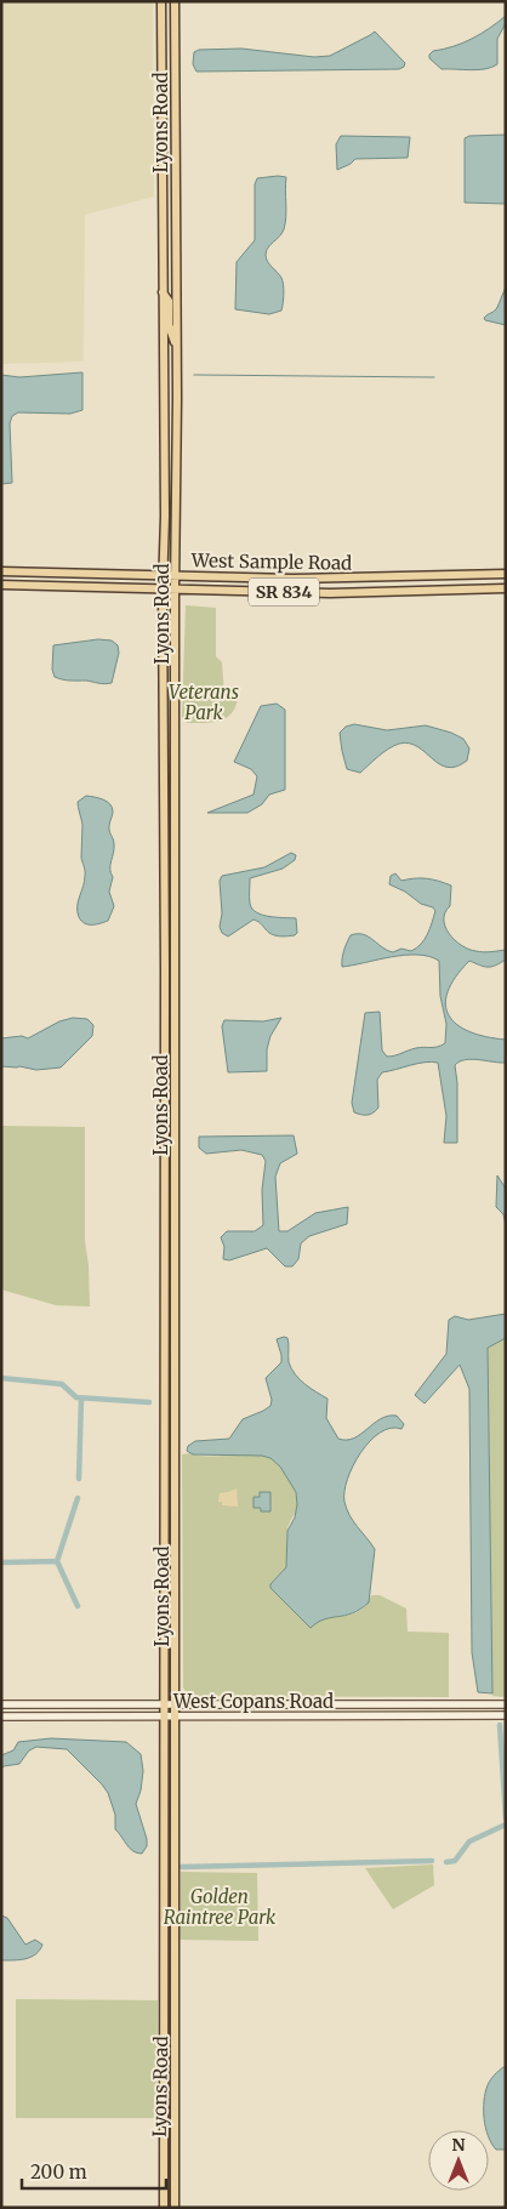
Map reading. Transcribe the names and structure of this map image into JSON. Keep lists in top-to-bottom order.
{
  "streets": {
    "main road": [
      "Lyons Road",
      "West Sample Road",
      "SR 834",
      "West Copans Road"
    ]
  },
  "crossings": [
    ["Lyons Road", "West Sample Road"],
    ["Lyons Road", "West Copans Road"]
  ],
  "parks": ["Veterans Park", "Golden Raintree Park"],
  "scale_bar": "200 m",
  "north": "top"
}
